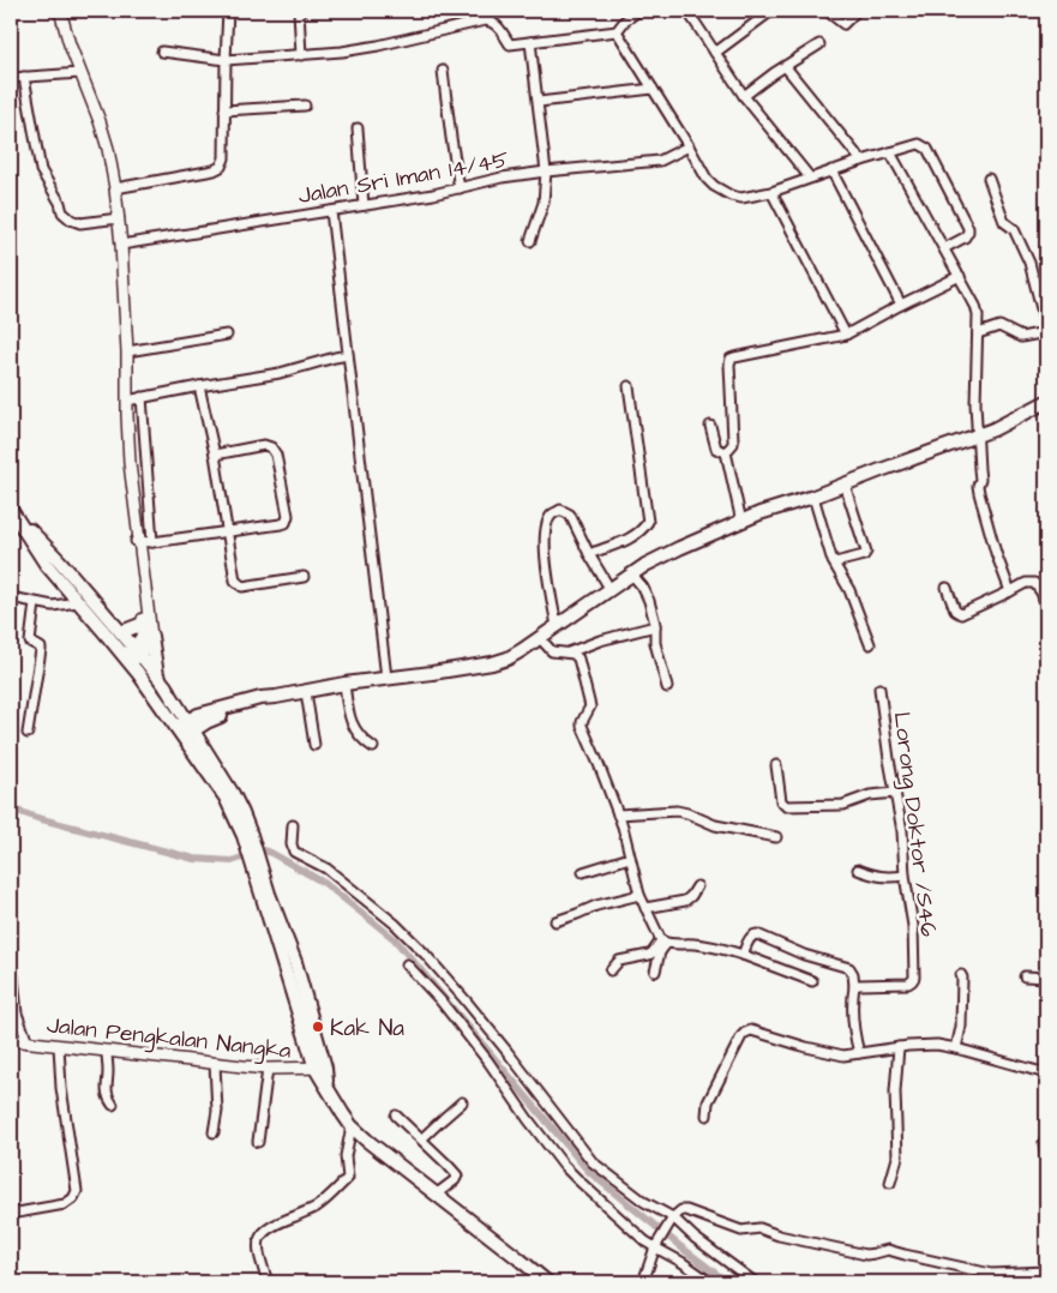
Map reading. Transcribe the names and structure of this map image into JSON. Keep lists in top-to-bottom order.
{
  "streets": {
    "street": ["Jalan Sri Iman 14/45", "Lorong Doktor /S46", "Jalan Pengkalan Nangka"]
  },
  "places": ["Kak Na"]
}
